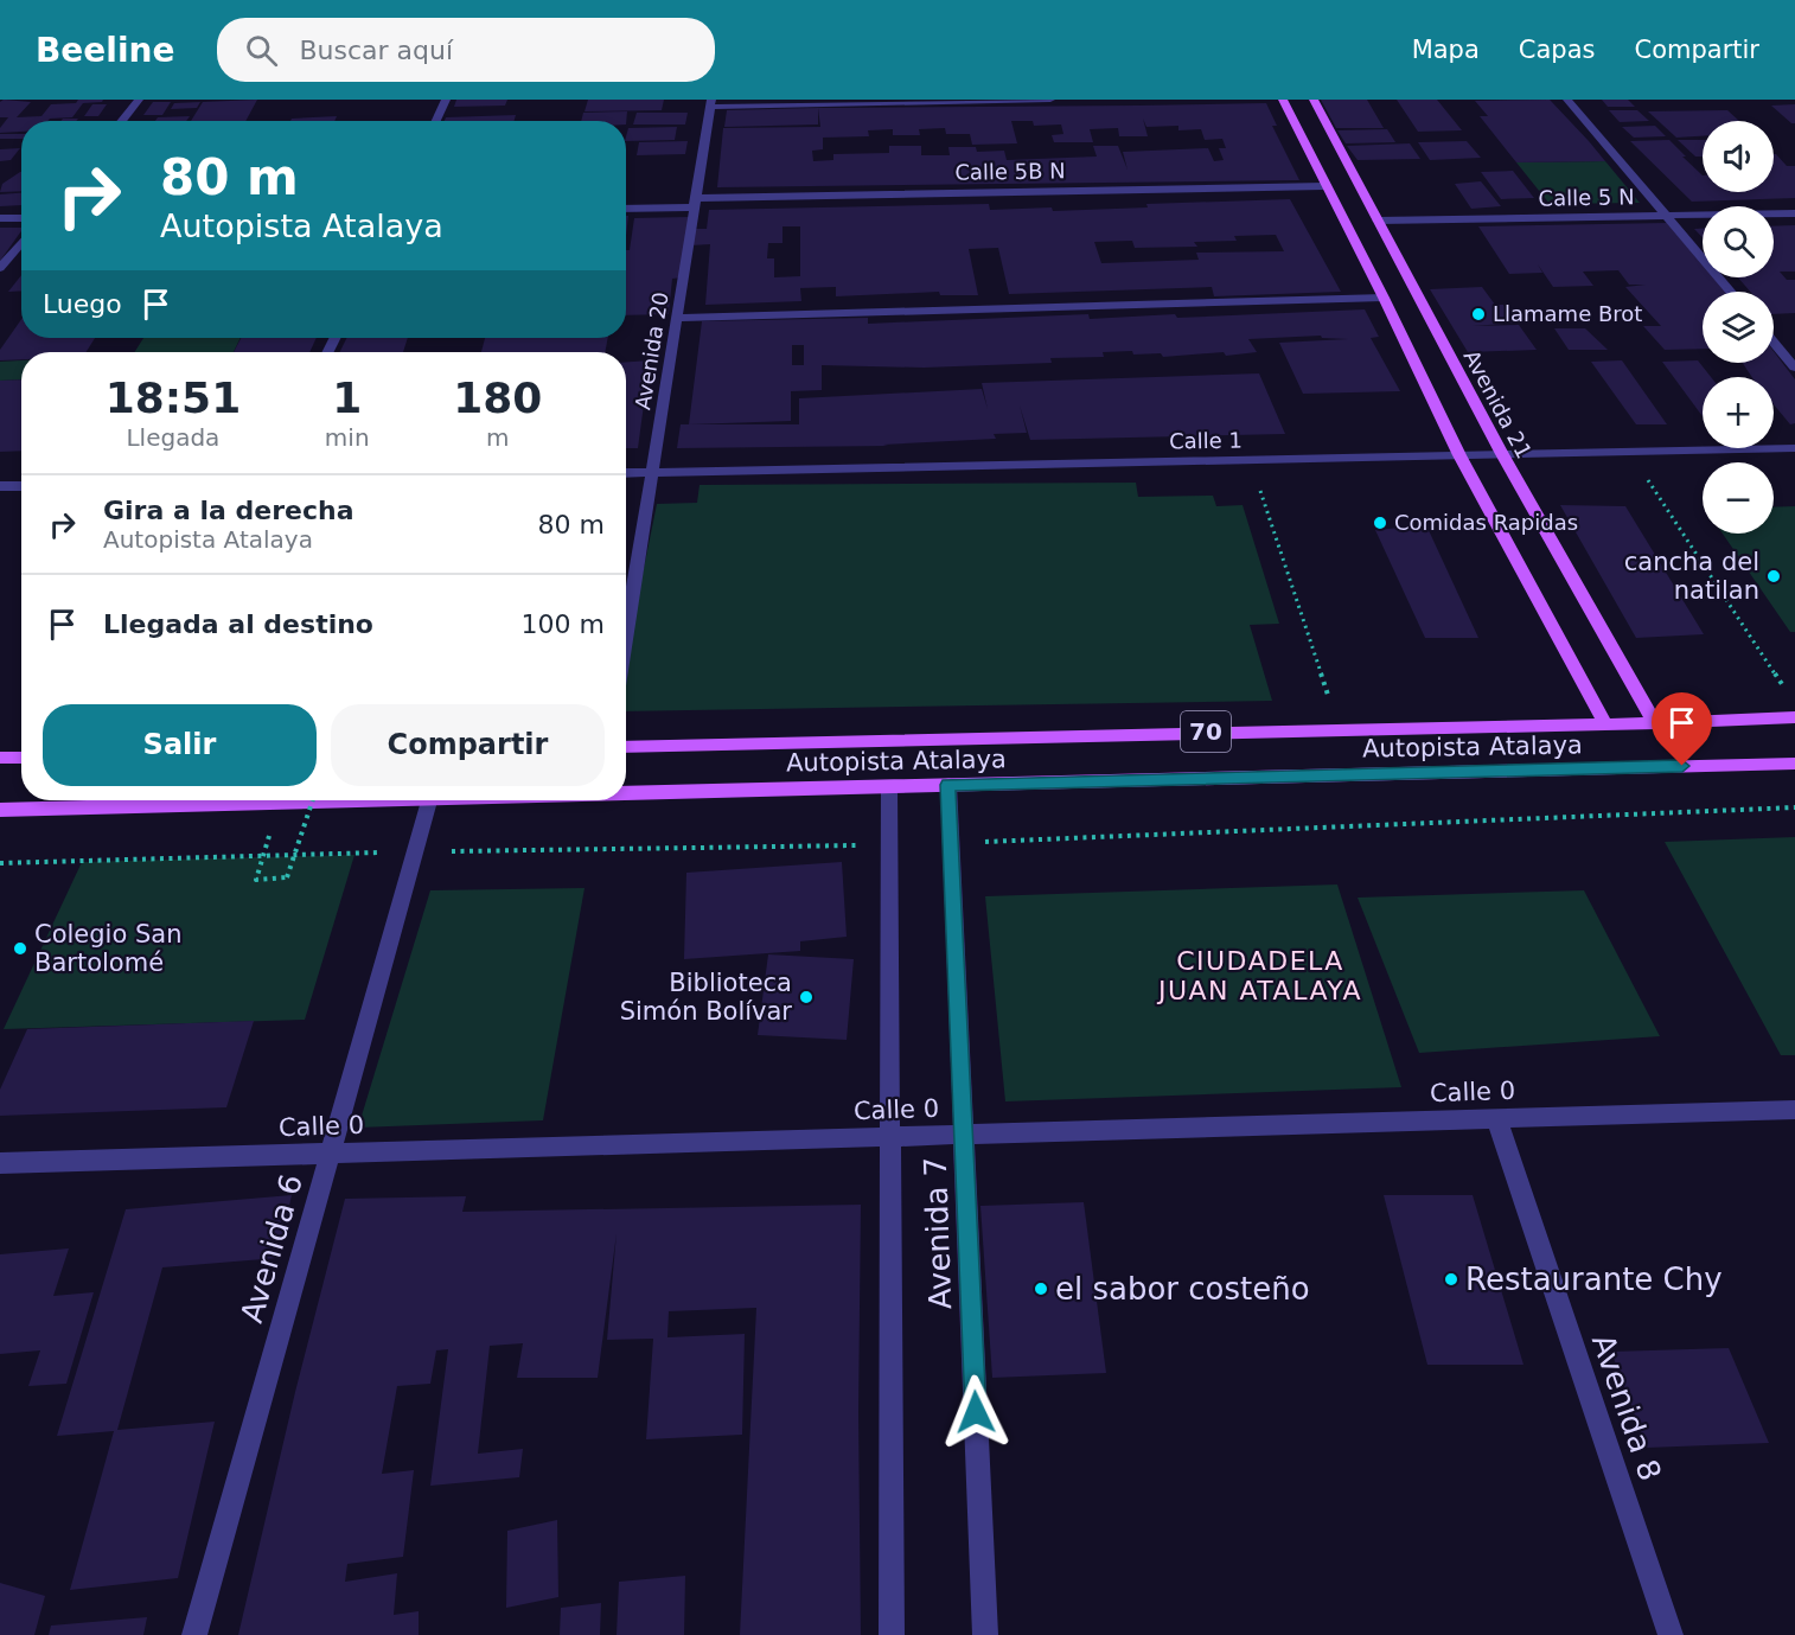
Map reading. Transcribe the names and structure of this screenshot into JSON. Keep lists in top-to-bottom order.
{
  "streets": {
    "main road": ["Avenida 21", "70", "Autopista Atalaya"],
    "street": [
      "Calle 5B N",
      "Calle 5 N",
      "Avenida 20",
      "Calle 1",
      "Calle 0",
      "Avenida 7",
      "Avenida 6",
      "Avenida 8"
    ]
  },
  "crossings": [
    ["Calle 5B N", "Avenida 20"],
    ["Calle 5 N", "Avenida 21"],
    ["Avenida 20", "Calle 1"],
    ["Avenida 21", "Calle 1"],
    ["Avenida 21", "Autopista Atalaya"],
    ["Autopista Atalaya", "Avenida 7"],
    ["Calle 0", "Avenida 7"],
    ["Calle 0", "Avenida 6"],
    ["Calle 0", "Avenida 8"]
  ],
  "districts": ["CIUDADELA JUAN ATALAYA"],
  "places": [
    "Llamame Brot",
    "Comidas Rapidas",
    "cancha del natilan",
    "Colegio San Bartolomé",
    "Biblioteca Simón Bolívar",
    "Restaurante Chy",
    "el sabor costeño"
  ],
  "page": {
    "header": "Beeline",
    "search": "Buscar aquí",
    "nav": ["Mapa", "Capas", "Compartir"],
    "map_buttons": ["+", "−"],
    "turn": ["80 m", "Autopista Atalaya"],
    "then": "Luego",
    "eta": [
      "18:51",
      "Llegada",
      "1",
      "min",
      "180",
      "m"
    ],
    "list": [
      {
        "name": "Gira a la derecha",
        "note": "Autopista Atalaya",
        "value": "80 m"
      },
      {
        "name": "Llegada al destino",
        "value": "100 m"
      }
    ],
    "buttons": ["Salir", "Compartir"]
  }
}
